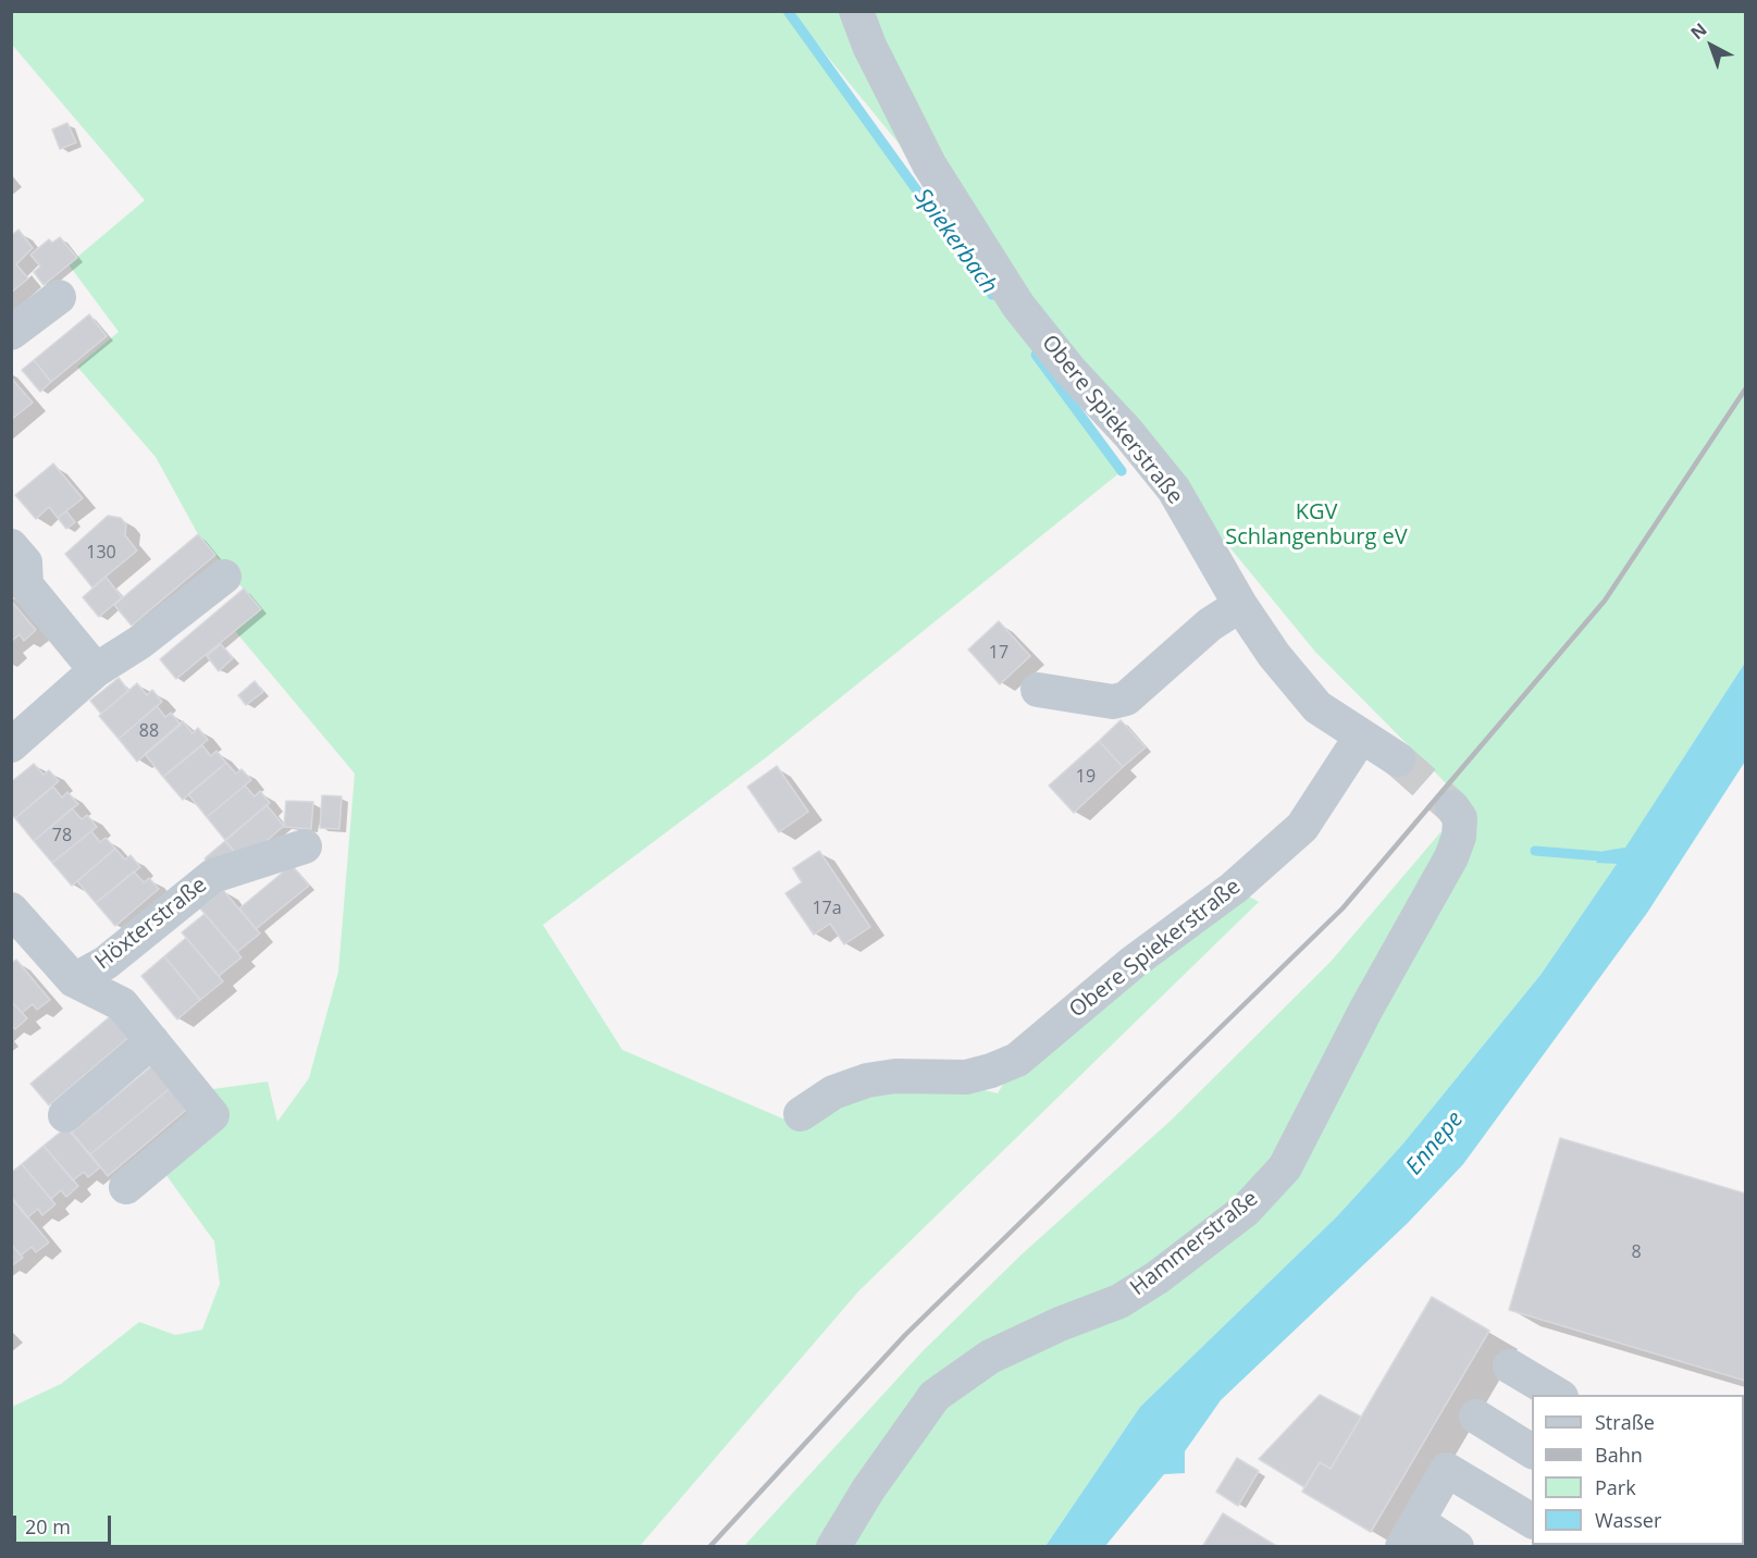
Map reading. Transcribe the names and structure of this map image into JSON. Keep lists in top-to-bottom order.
{
  "streets": {
    "street": ["Obere Spiekerstraße", "Höxterstraße", "Hammerstraße"]
  },
  "water": ["Spiekerbach", "Ennepe"],
  "parks": ["KGV Schlangenburg eV"],
  "house_numbers": [
    "130",
    "17",
    "88",
    "19",
    "78",
    "17a",
    "8"
  ],
  "legend": [
    "Straße",
    "Bahn",
    "Park",
    "Wasser"
  ],
  "scale_bar": "20 m",
  "north": "top left"
}
